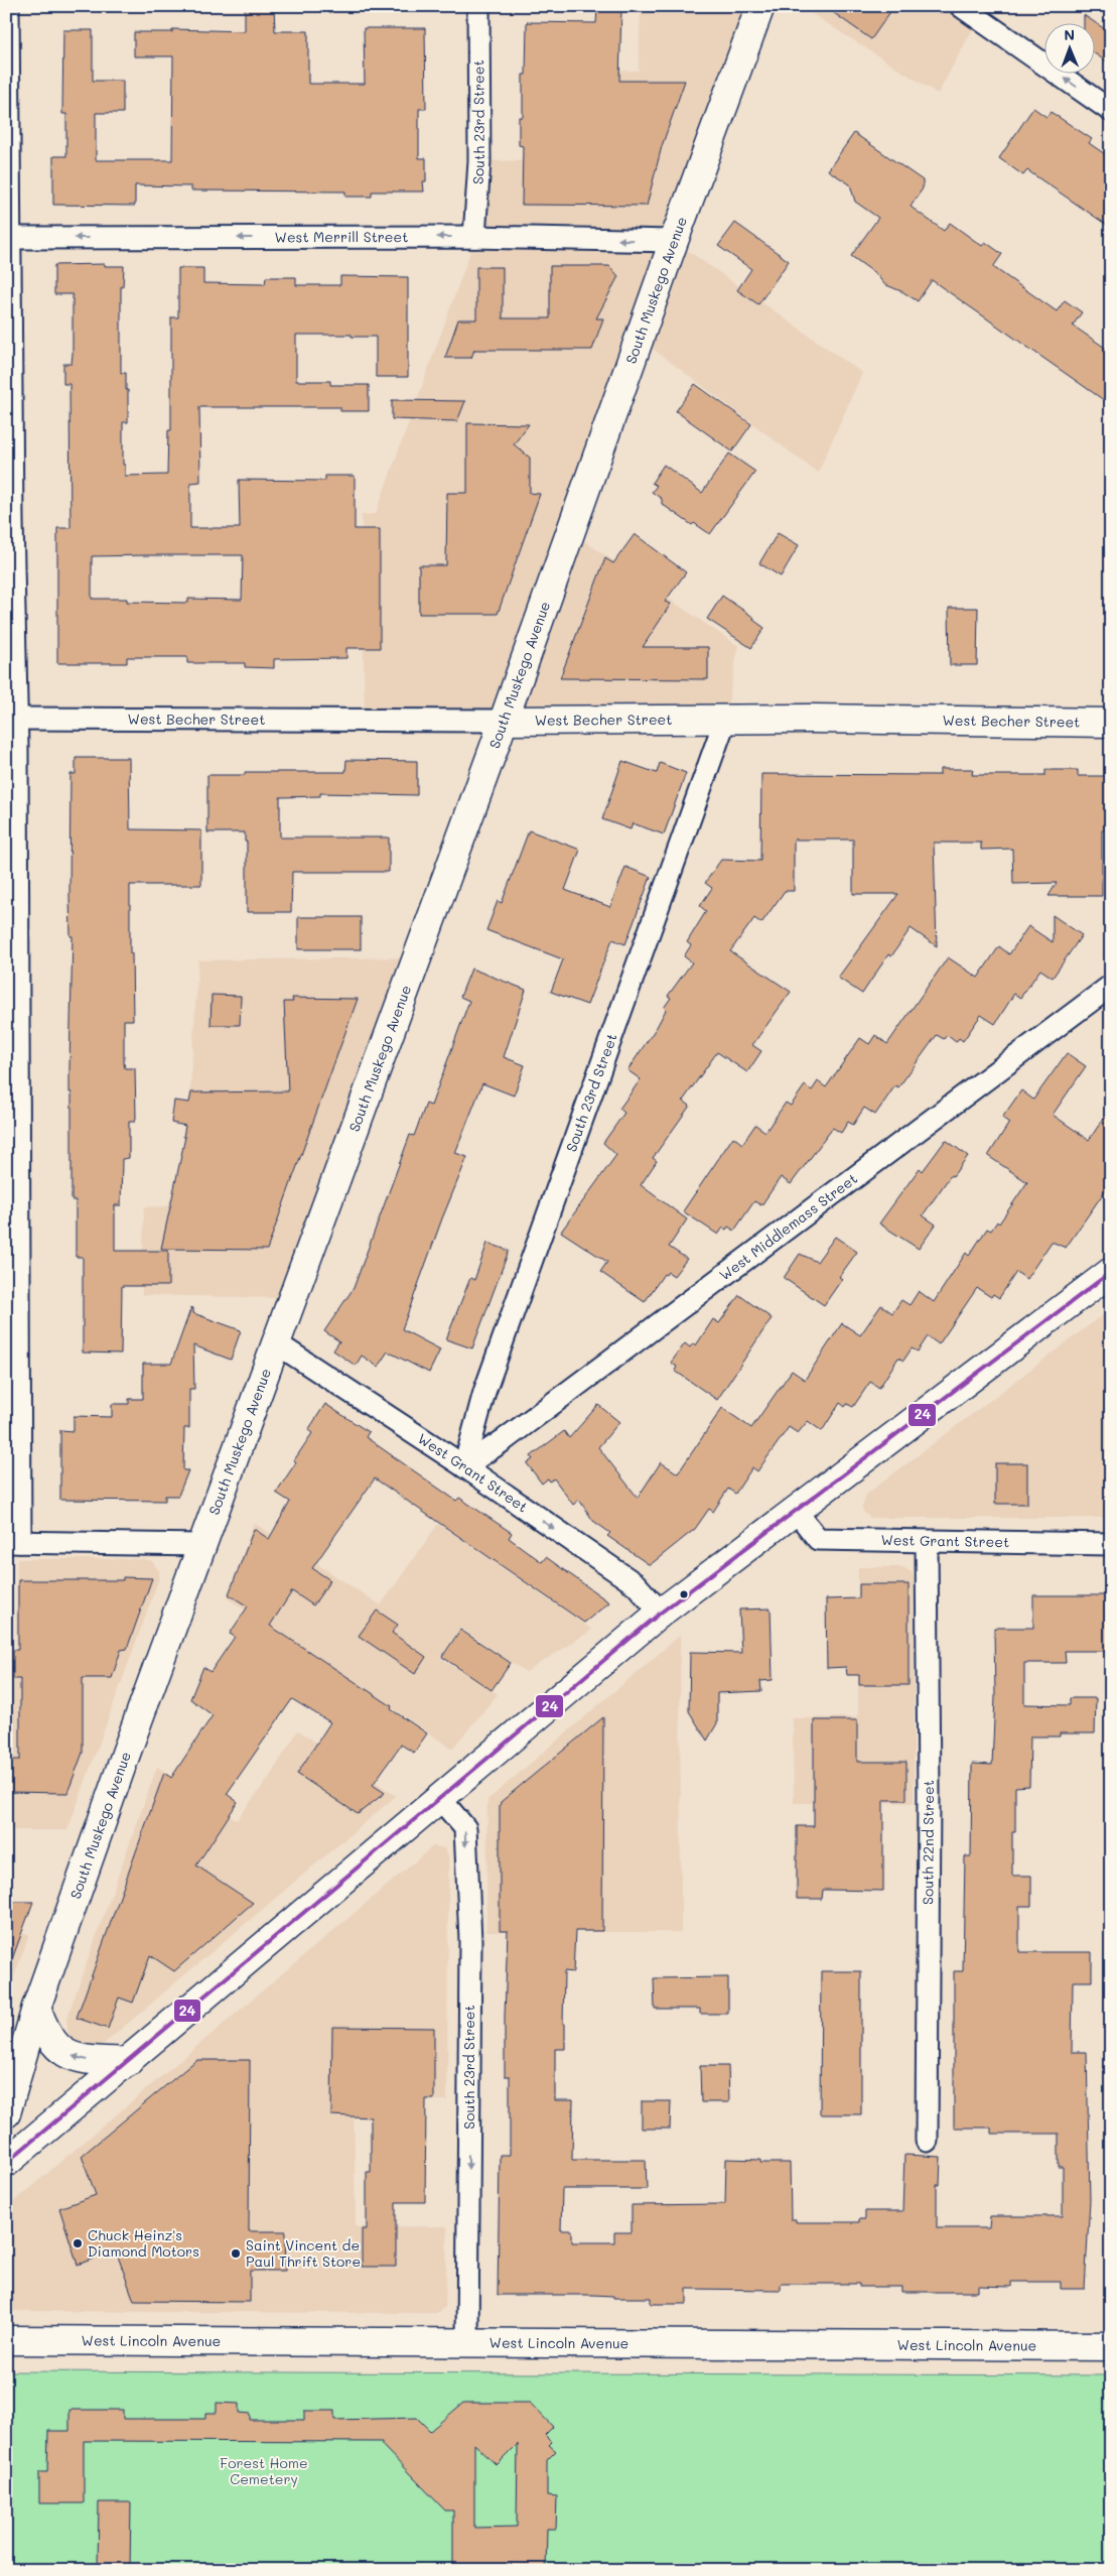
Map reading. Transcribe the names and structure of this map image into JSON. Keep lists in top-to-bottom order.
{
  "streets": {
    "street": [
      "South 23rd Street",
      "West Merrill Street",
      "South Muskego Avenue",
      "West Becher Street",
      "West Middlemass Street",
      "West Grant Street",
      "South 22nd Street",
      "West Lincoln Avenue"
    ]
  },
  "crossings": [
    ["South 23rd Street", "West Merrill Street"],
    ["South 23rd Street", "West Becher Street"],
    ["South 23rd Street", "West Middlemass Street"],
    ["South 23rd Street", "West Grant Street"],
    ["South 23rd Street", "West Lincoln Avenue"],
    ["West Merrill Street", "South Muskego Avenue"],
    ["South Muskego Avenue", "West Becher Street"],
    ["South Muskego Avenue", "West Grant Street"],
    ["West Middlemass Street", "West Grant Street"],
    ["West Grant Street", "South 22nd Street"]
  ],
  "one_way": ["West Merrill Street"],
  "parks": ["Forest Home Cemetery"],
  "places": ["Chuck Heinz's Diamond Motors", "Saint Vincent de Paul Thrift Store"],
  "lines": ["transit line 24"],
  "north": "top"
}
